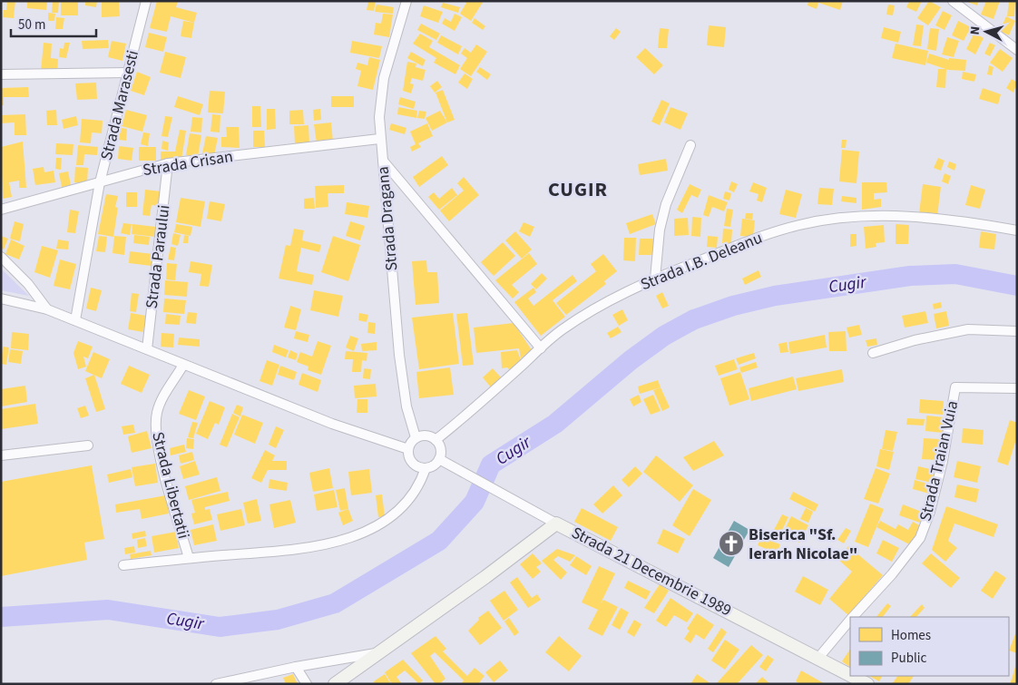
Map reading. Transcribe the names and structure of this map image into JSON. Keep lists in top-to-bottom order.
{
  "streets": {
    "main road": ["Strada 21 Decembrie 1989"],
    "street": [
      "Strada Marasesti",
      "Strada Crisan",
      "Strada Dragana",
      "Strada Paraului",
      "Strada I.B. Deleanu",
      "Strada Traian Vuia",
      "Strada Libertatii"
    ]
  },
  "crossings": [
    ["Strada Marasesti", "Strada Crisan"],
    ["Strada Crisan", "Strada Dragana"],
    ["Strada Crisan", "Strada Paraului"],
    ["Strada Dragana", "Strada I.B. Deleanu"],
    ["Strada Traian Vuia", "Strada 21 Decembrie 1989"]
  ],
  "districts": ["CUGIR"],
  "water": ["Cugir"],
  "places": {
    "church": ["Biserica \"Sf. Ierarh Nicolae\""]
  },
  "legend": ["Homes", "Public"],
  "scale_bar": "50 m",
  "north": "left"
}
